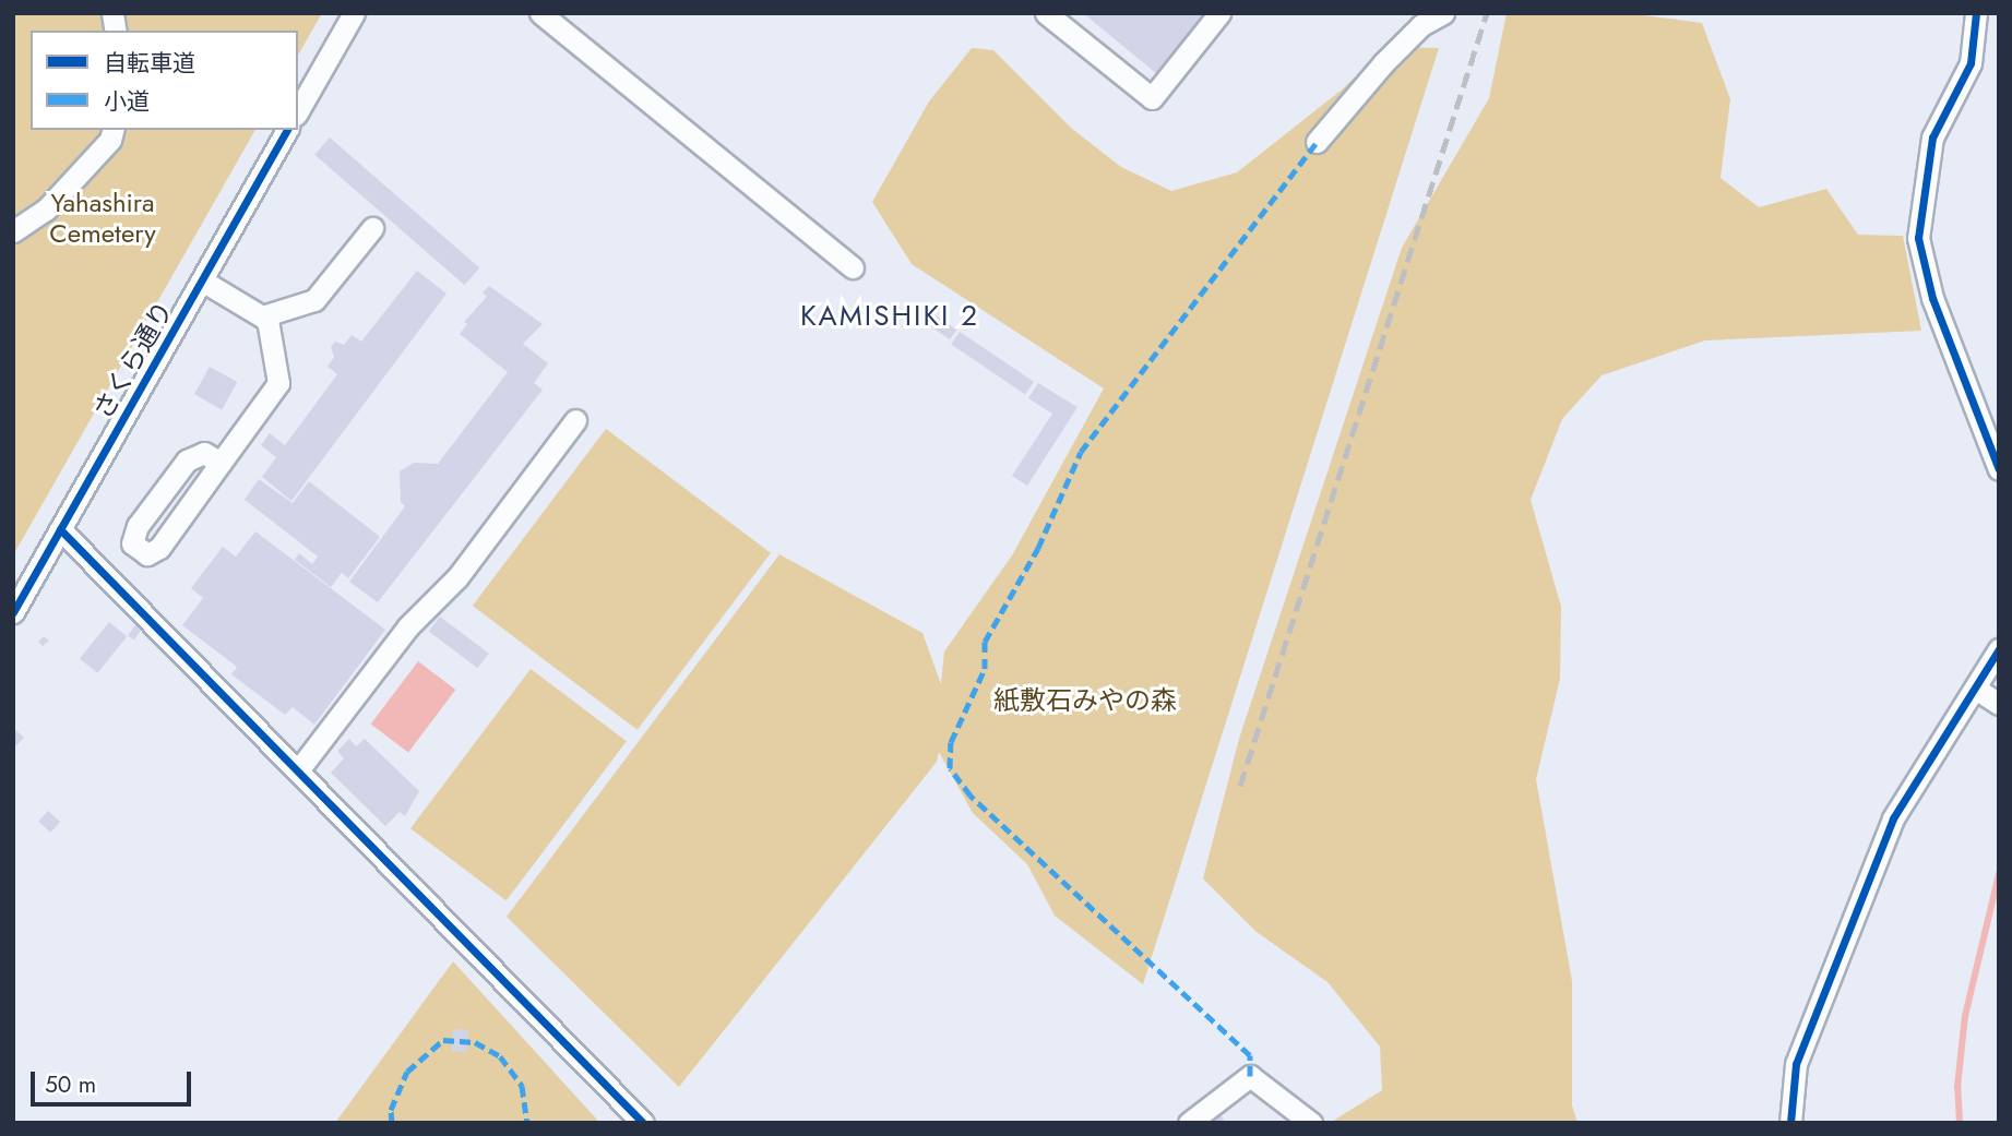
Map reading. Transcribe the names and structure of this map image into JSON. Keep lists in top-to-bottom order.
{
  "streets": {
    "street": ["さくら通り"]
  },
  "districts": ["KAMISHIKI 2"],
  "parks": ["Yahashira Cemetery", "紙敷石みやの森"],
  "legend": ["自転車道", "小道"],
  "scale_bar": "50 m"
}
